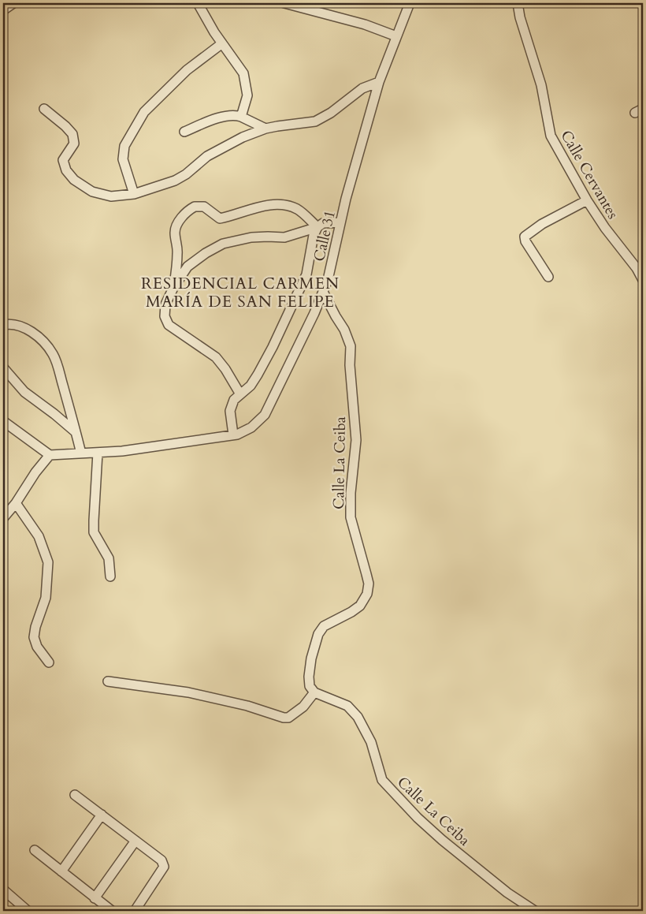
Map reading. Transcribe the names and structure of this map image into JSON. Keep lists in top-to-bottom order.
{
  "streets": {
    "street": ["Calle Cervantes", "Calle 31", "Calle La Ceiba"]
  },
  "crossings": [
    ["Calle 31", "Calle La Ceiba"]
  ],
  "districts": ["RESIDENCIAL CARMEN MARÍA DE SAN FELIPE"]
}
